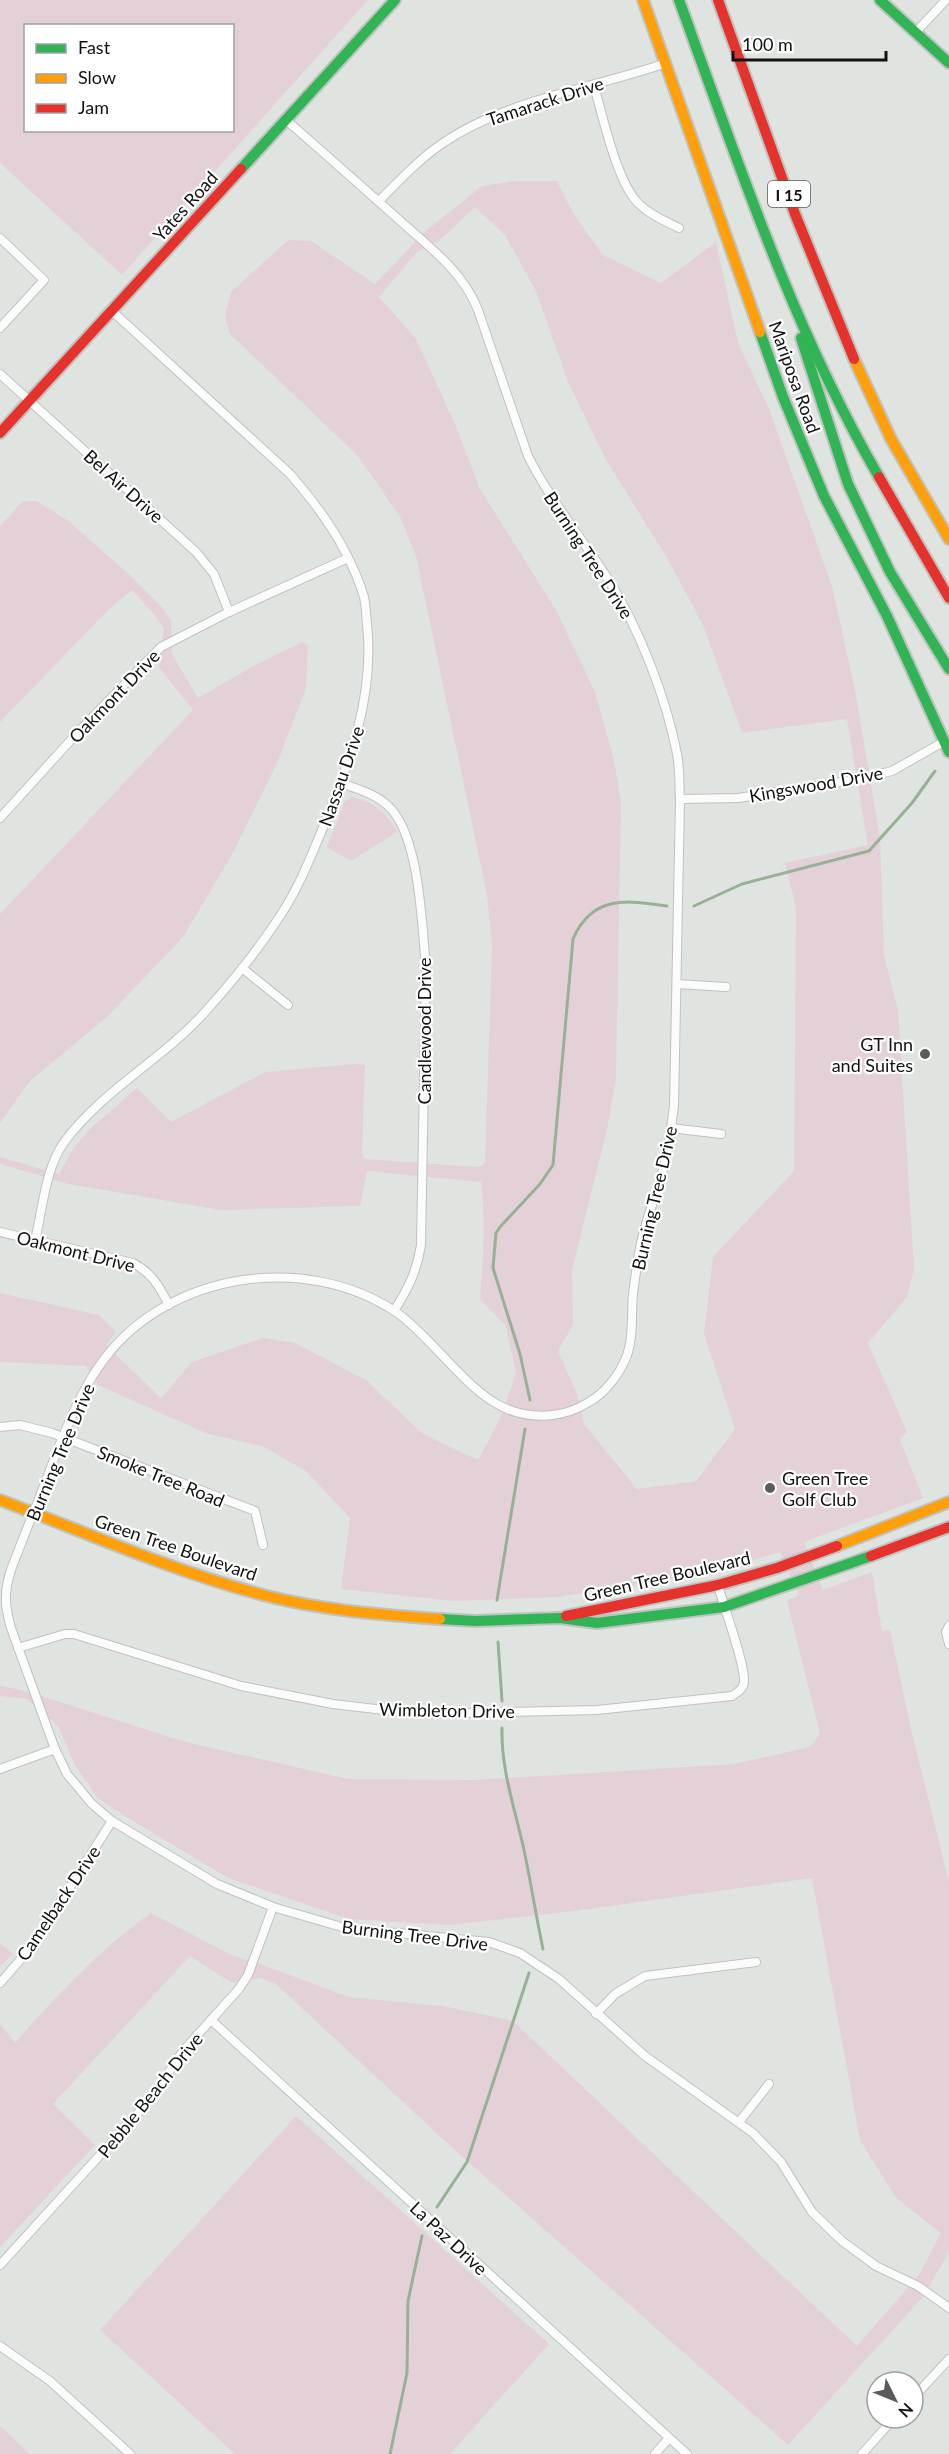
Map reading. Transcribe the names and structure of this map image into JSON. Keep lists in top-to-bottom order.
{
  "streets": {
    "main road": [
      "I 15",
      "Yates Road",
      "Mariposa Road",
      "Green Tree Boulevard"
    ],
    "street": [
      "Tamarack Drive",
      "Bel Air Drive",
      "Burning Tree Drive",
      "Oakmont Drive",
      "Nassau Drive",
      "Kingswood Drive",
      "Candlewood Drive",
      "Smoke Tree Road",
      "Wimbleton Drive",
      "Camelback Drive",
      "Pebble Beach Drive",
      "La Paz Drive"
    ]
  },
  "crossings": [
    ["Tamarack Drive", "Mariposa Road"],
    ["Tamarack Drive", "Burning Tree Drive"],
    ["Yates Road", "Bel Air Drive"],
    ["Yates Road", "Burning Tree Drive"],
    ["Yates Road", "Nassau Drive"],
    ["Mariposa Road", "Kingswood Drive"],
    ["Bel Air Drive", "Oakmont Drive"],
    ["Burning Tree Drive", "Oakmont Drive"],
    ["Burning Tree Drive", "Kingswood Drive"],
    ["Burning Tree Drive", "Candlewood Drive"],
    ["Burning Tree Drive", "Smoke Tree Road"],
    ["Burning Tree Drive", "Green Tree Boulevard"],
    ["Burning Tree Drive", "Wimbleton Drive"],
    ["Burning Tree Drive", "Camelback Drive"],
    ["Burning Tree Drive", "Pebble Beach Drive"],
    ["Oakmont Drive", "Nassau Drive"],
    ["Nassau Drive", "Candlewood Drive"],
    ["Green Tree Boulevard", "Wimbleton Drive"],
    ["Pebble Beach Drive", "La Paz Drive"]
  ],
  "places": ["GT Inn and Suites", "Green Tree Golf Club"],
  "legend": ["Fast", "Slow", "Jam"],
  "scale_bar": "100 m",
  "north": "bottom right"
}
